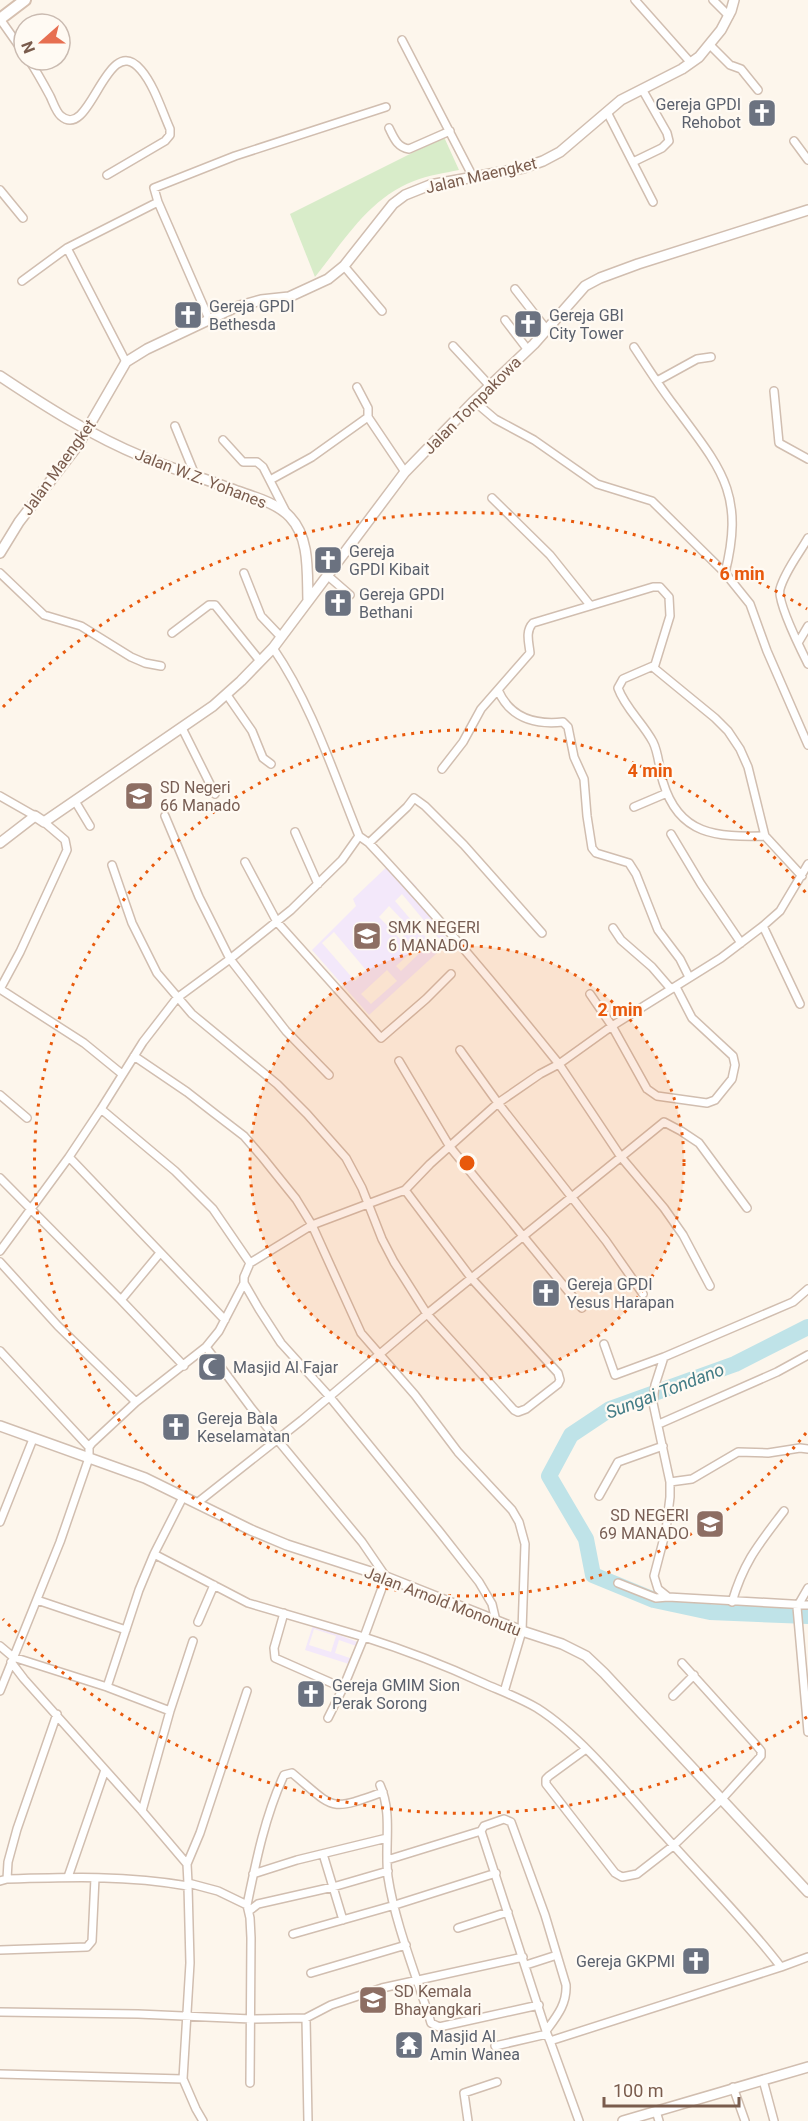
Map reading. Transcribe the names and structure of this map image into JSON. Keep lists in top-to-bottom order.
{
  "streets": {
    "street": [
      "Jalan Maengket",
      "Jalan Tompakowa",
      "Jalan W.Z. Yohanes",
      "Jalan Arnold Mononutu"
    ]
  },
  "crossings": [
    ["Jalan Maengket", "Jalan W.Z. Yohanes"],
    ["Jalan Tompakowa", "Jalan W.Z. Yohanes"]
  ],
  "water": ["Sungai Tondano"],
  "places": {
    "church": [
      "Gereja GPDI Rehobot",
      "Gereja GPDI Bethesda",
      "Gereja GBI City Tower",
      "Gereja GPDI Kibait",
      "Gereja GPDI Bethani",
      "Gereja GPDI Yesus Harapan",
      "Gereja Bala Keselamatan",
      "Gereja GMIM Sion Perak Sorong",
      "Gereja GKPMI"
    ],
    "school or university": [
      "SD Negeri 66 Manado",
      "SMK NEGERI 6 MANADO",
      "SD NEGERI 69 MANADO",
      "SD Kemala Bhayangkari"
    ],
    "mosque": ["Masjid Al Fajar"],
    "temple": ["Masjid Al Amin Wanea"]
  },
  "scale_bar": "100 m",
  "north": "left",
  "rings": ["6 min", "4 min", "2 min"]
}
